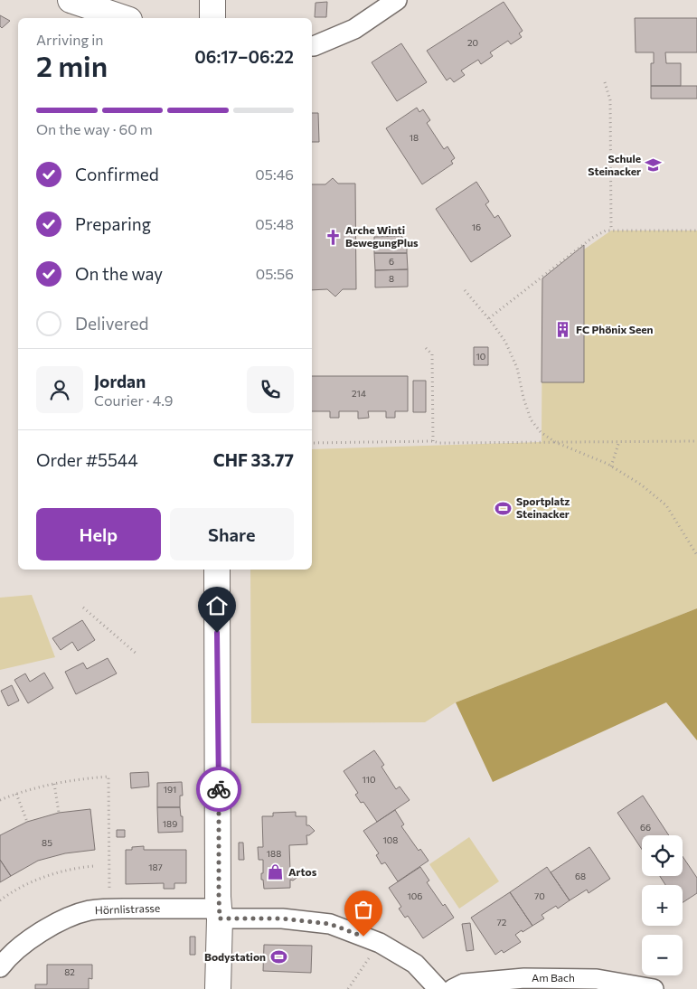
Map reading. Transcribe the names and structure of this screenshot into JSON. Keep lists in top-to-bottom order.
{
  "streets": {
    "street": ["Hörnlistrasse", "Am Bach"]
  },
  "places": {
    "school or university": ["Schule Steinacker"],
    "church": ["Arche Winti BewegungPlus"],
    "building": ["FC Phönix Seen"],
    "sports": ["Sportplatz Steinacker", "Bodystation"],
    "shop": ["Artos"]
  },
  "house_numbers": [
    "20",
    "18",
    "16",
    "6",
    "8",
    "10",
    "214",
    "110",
    "191",
    "189",
    "66",
    "108",
    "85",
    "188",
    "187",
    "68",
    "106",
    "70",
    "72",
    "82"
  ],
  "page": {
    "heading": ["2 min", "Arriving in", "06:17–06:22"],
    "panel": [
      "Jordan",
      "Courier · 4.9",
      "Order #5544",
      "CHF 33.77"
    ],
    "bar": "On the way · 60 m",
    "list": [
      ["Confirmed", "05:46"],
      ["Preparing", "05:48"],
      ["On the way", "05:56"],
      "Delivered"
    ],
    "buttons": ["Help", "Share"],
    "map_buttons": ["+", "−"]
  }
}
